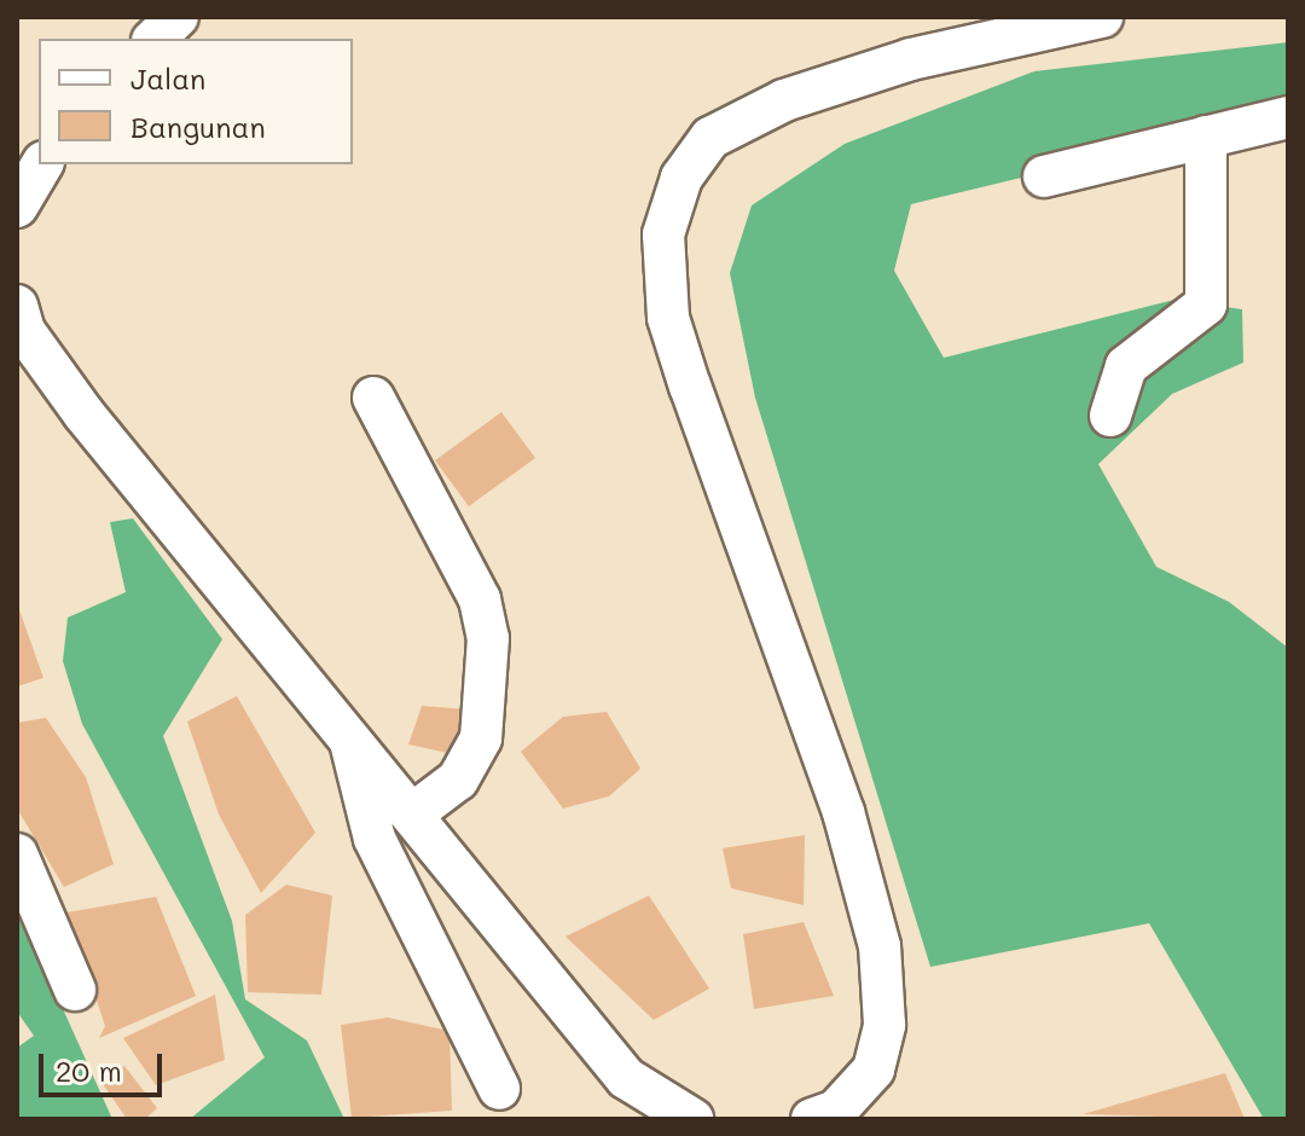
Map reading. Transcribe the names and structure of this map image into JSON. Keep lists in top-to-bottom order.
{
  "legend": ["Jalan", "Bangunan"],
  "scale_bar": "20 m"
}
